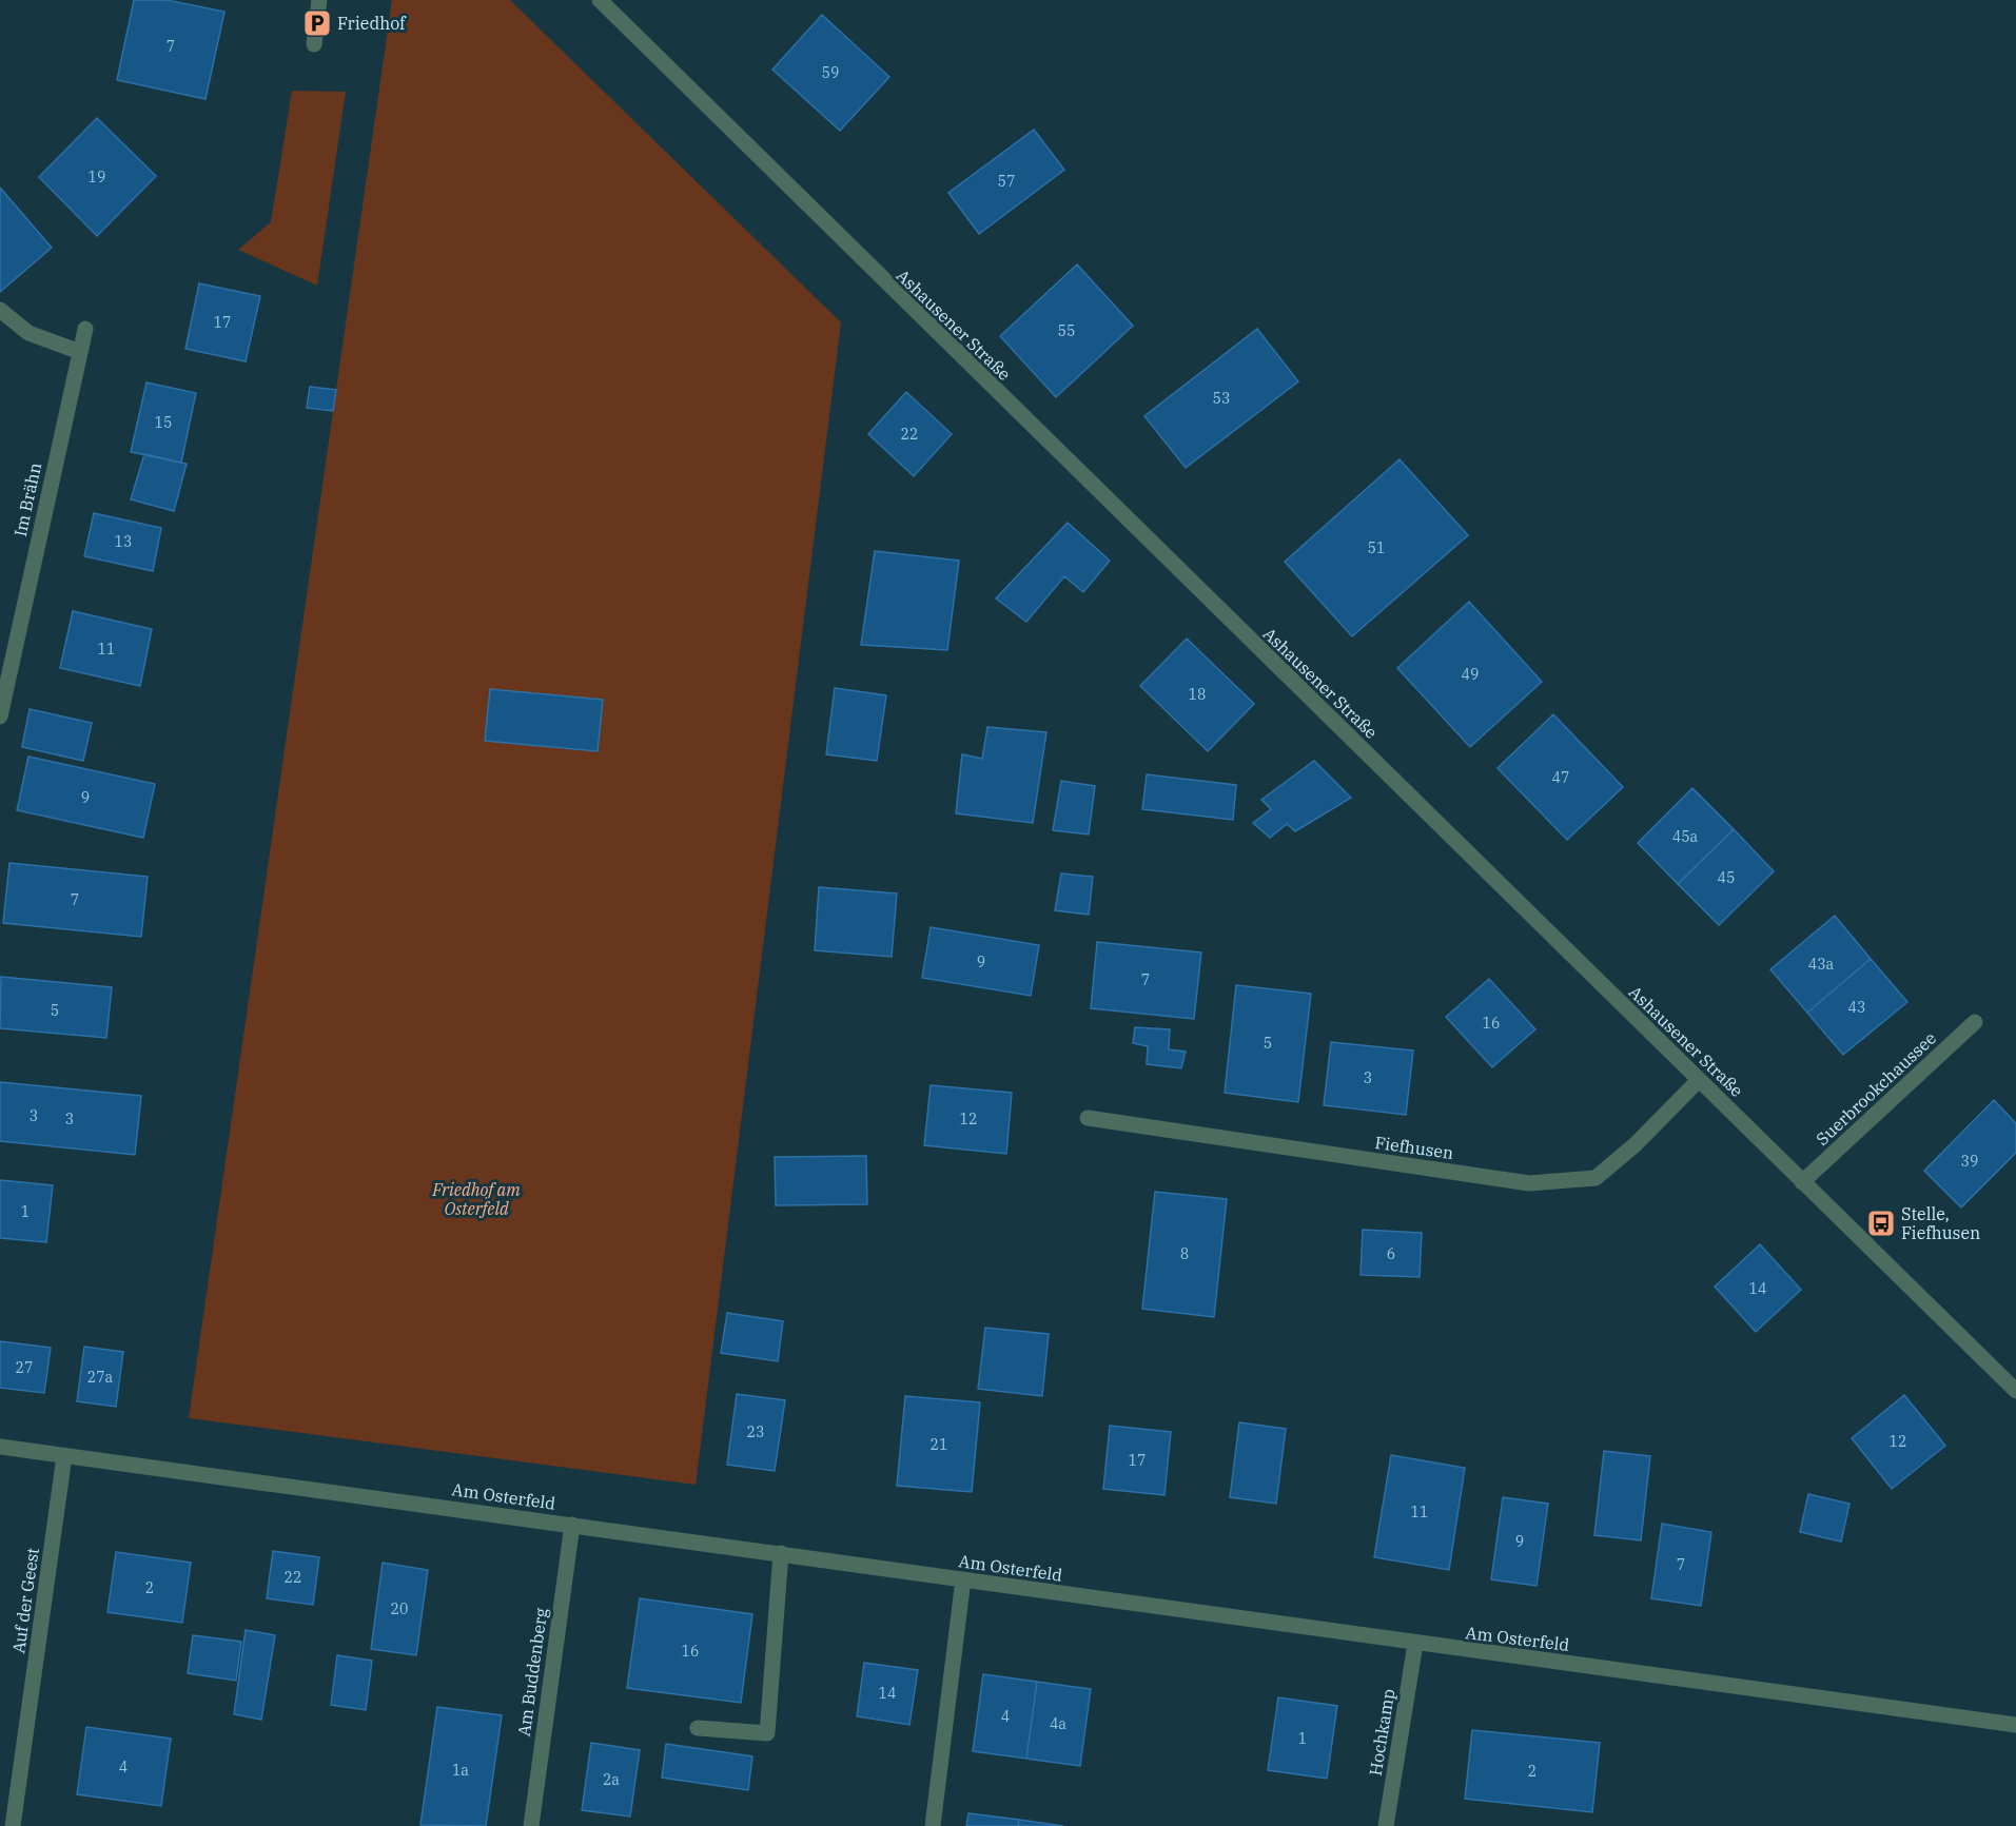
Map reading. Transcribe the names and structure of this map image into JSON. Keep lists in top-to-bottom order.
{
  "streets": {
    "street": [
      "Ashausener Straße",
      "Im Brähn",
      "Suerbrookchaussee",
      "Fiefhusen",
      "Am Osterfeld",
      "Auf der Geest",
      "Am Buddenberg",
      "Hochkamp"
    ]
  },
  "crossings": [
    ["Ashausener Straße", "Suerbrookchaussee"],
    ["Ashausener Straße", "Fiefhusen"],
    ["Am Osterfeld", "Auf der Geest"],
    ["Am Osterfeld", "Am Buddenberg"],
    ["Am Osterfeld", "Hochkamp"]
  ],
  "parks": ["Friedhof am Osterfeld"],
  "places": {
    "parking": ["Friedhof"],
    "bus stop": ["Stelle, Fiefhusen"]
  },
  "house_numbers": [
    "7",
    "59",
    "19",
    "57",
    "17",
    "55",
    "53",
    "15",
    "22",
    "13",
    "51",
    "11",
    "49",
    "18",
    "47",
    "9",
    "45a",
    "45",
    "7",
    "9",
    "43a",
    "7",
    "43",
    "5",
    "16",
    "5",
    "3",
    "3",
    "3",
    "12",
    "39",
    "1",
    "8",
    "6",
    "14",
    "27",
    "27a",
    "23",
    "12",
    "21",
    "17",
    "11",
    "9",
    "7",
    "22",
    "2",
    "20",
    "16",
    "14",
    "4",
    "4a",
    "1",
    "4",
    "1a",
    "2",
    "2a"
  ]
}
